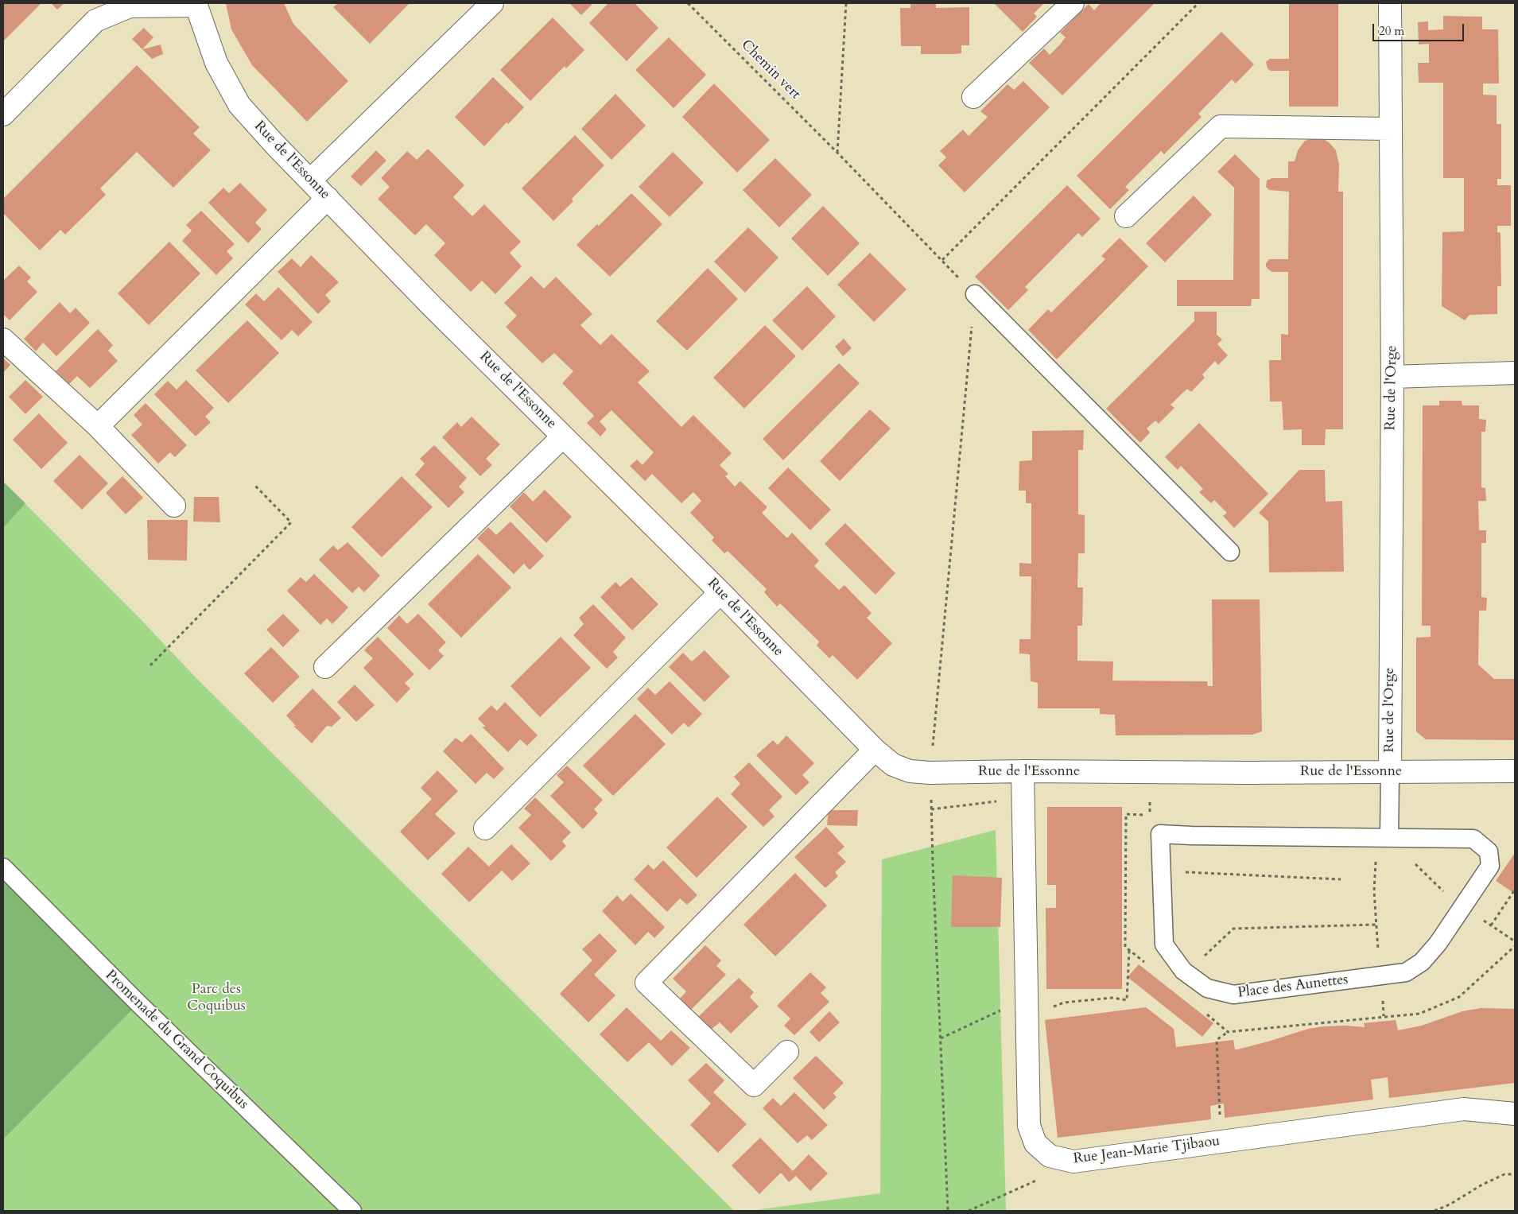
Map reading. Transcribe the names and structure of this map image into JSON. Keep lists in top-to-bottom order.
{
  "streets": {
    "street": ["Rue de l'Essonne", "Rue de l'Orge", "Rue Jean-Marie Tjibaou"],
    "lane": ["Place des Aunettes", "Promenade du Grand Coquibus"],
    "path": ["Chemin vert"]
  },
  "crossings": [
    ["Rue de l'Essonne", "Rue de l'Orge"],
    ["Rue de l'Essonne", "Rue Jean-Marie Tjibaou"]
  ],
  "parks": ["Parc des Coquibus"],
  "scale_bar": "20 m"
}
